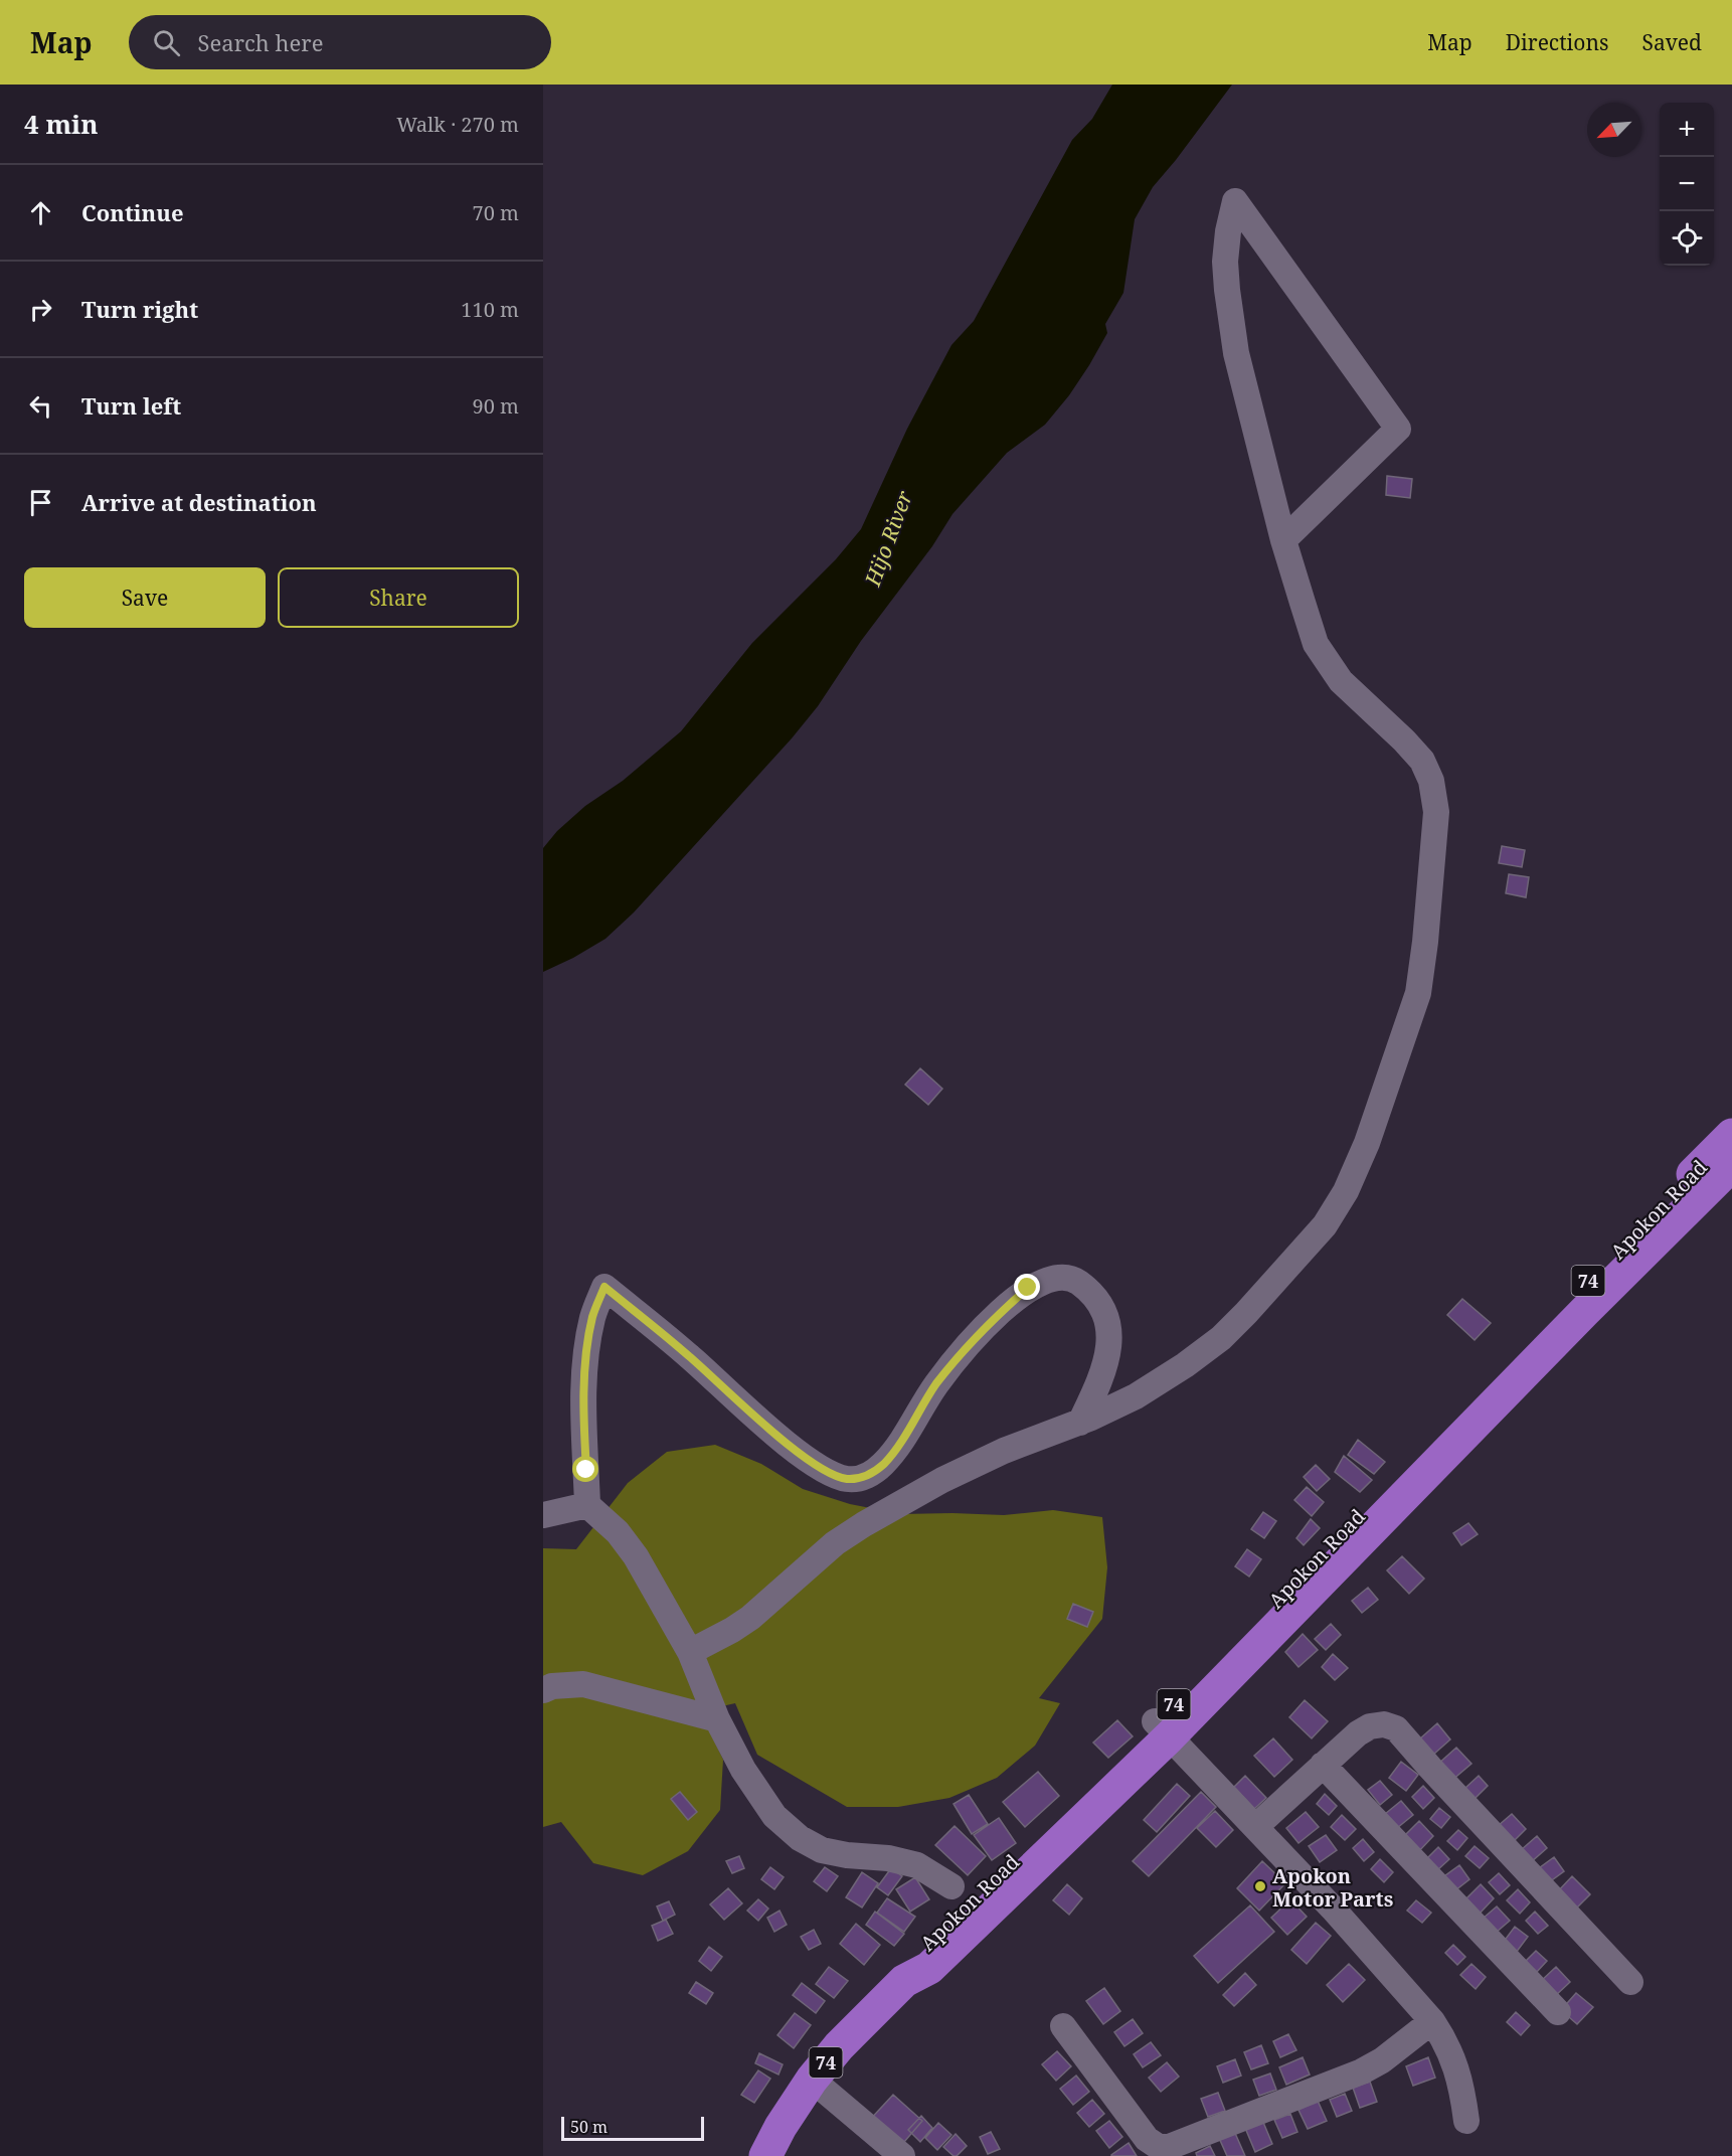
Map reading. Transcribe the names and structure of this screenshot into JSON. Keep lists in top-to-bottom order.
{
  "streets": {
    "highway": ["Apokon Road", "74"]
  },
  "water": ["Hijo River"],
  "places": ["Apokon Motor Parts"],
  "scale_bar": "50 m",
  "north": "bottom left",
  "page": {
    "header": "Map",
    "search": "Search here",
    "nav": ["Map", "Directions", "Saved"],
    "heading": ["4 min", "Walk · 270 m"],
    "map_buttons": ["+", "−"],
    "list": [
      ["Continue", "70 m"],
      ["Turn right", "110 m"],
      ["Turn left", "90 m"],
      "Arrive at destination"
    ],
    "buttons": ["Save", "Share"],
    "scale": "50 m"
  }
}
